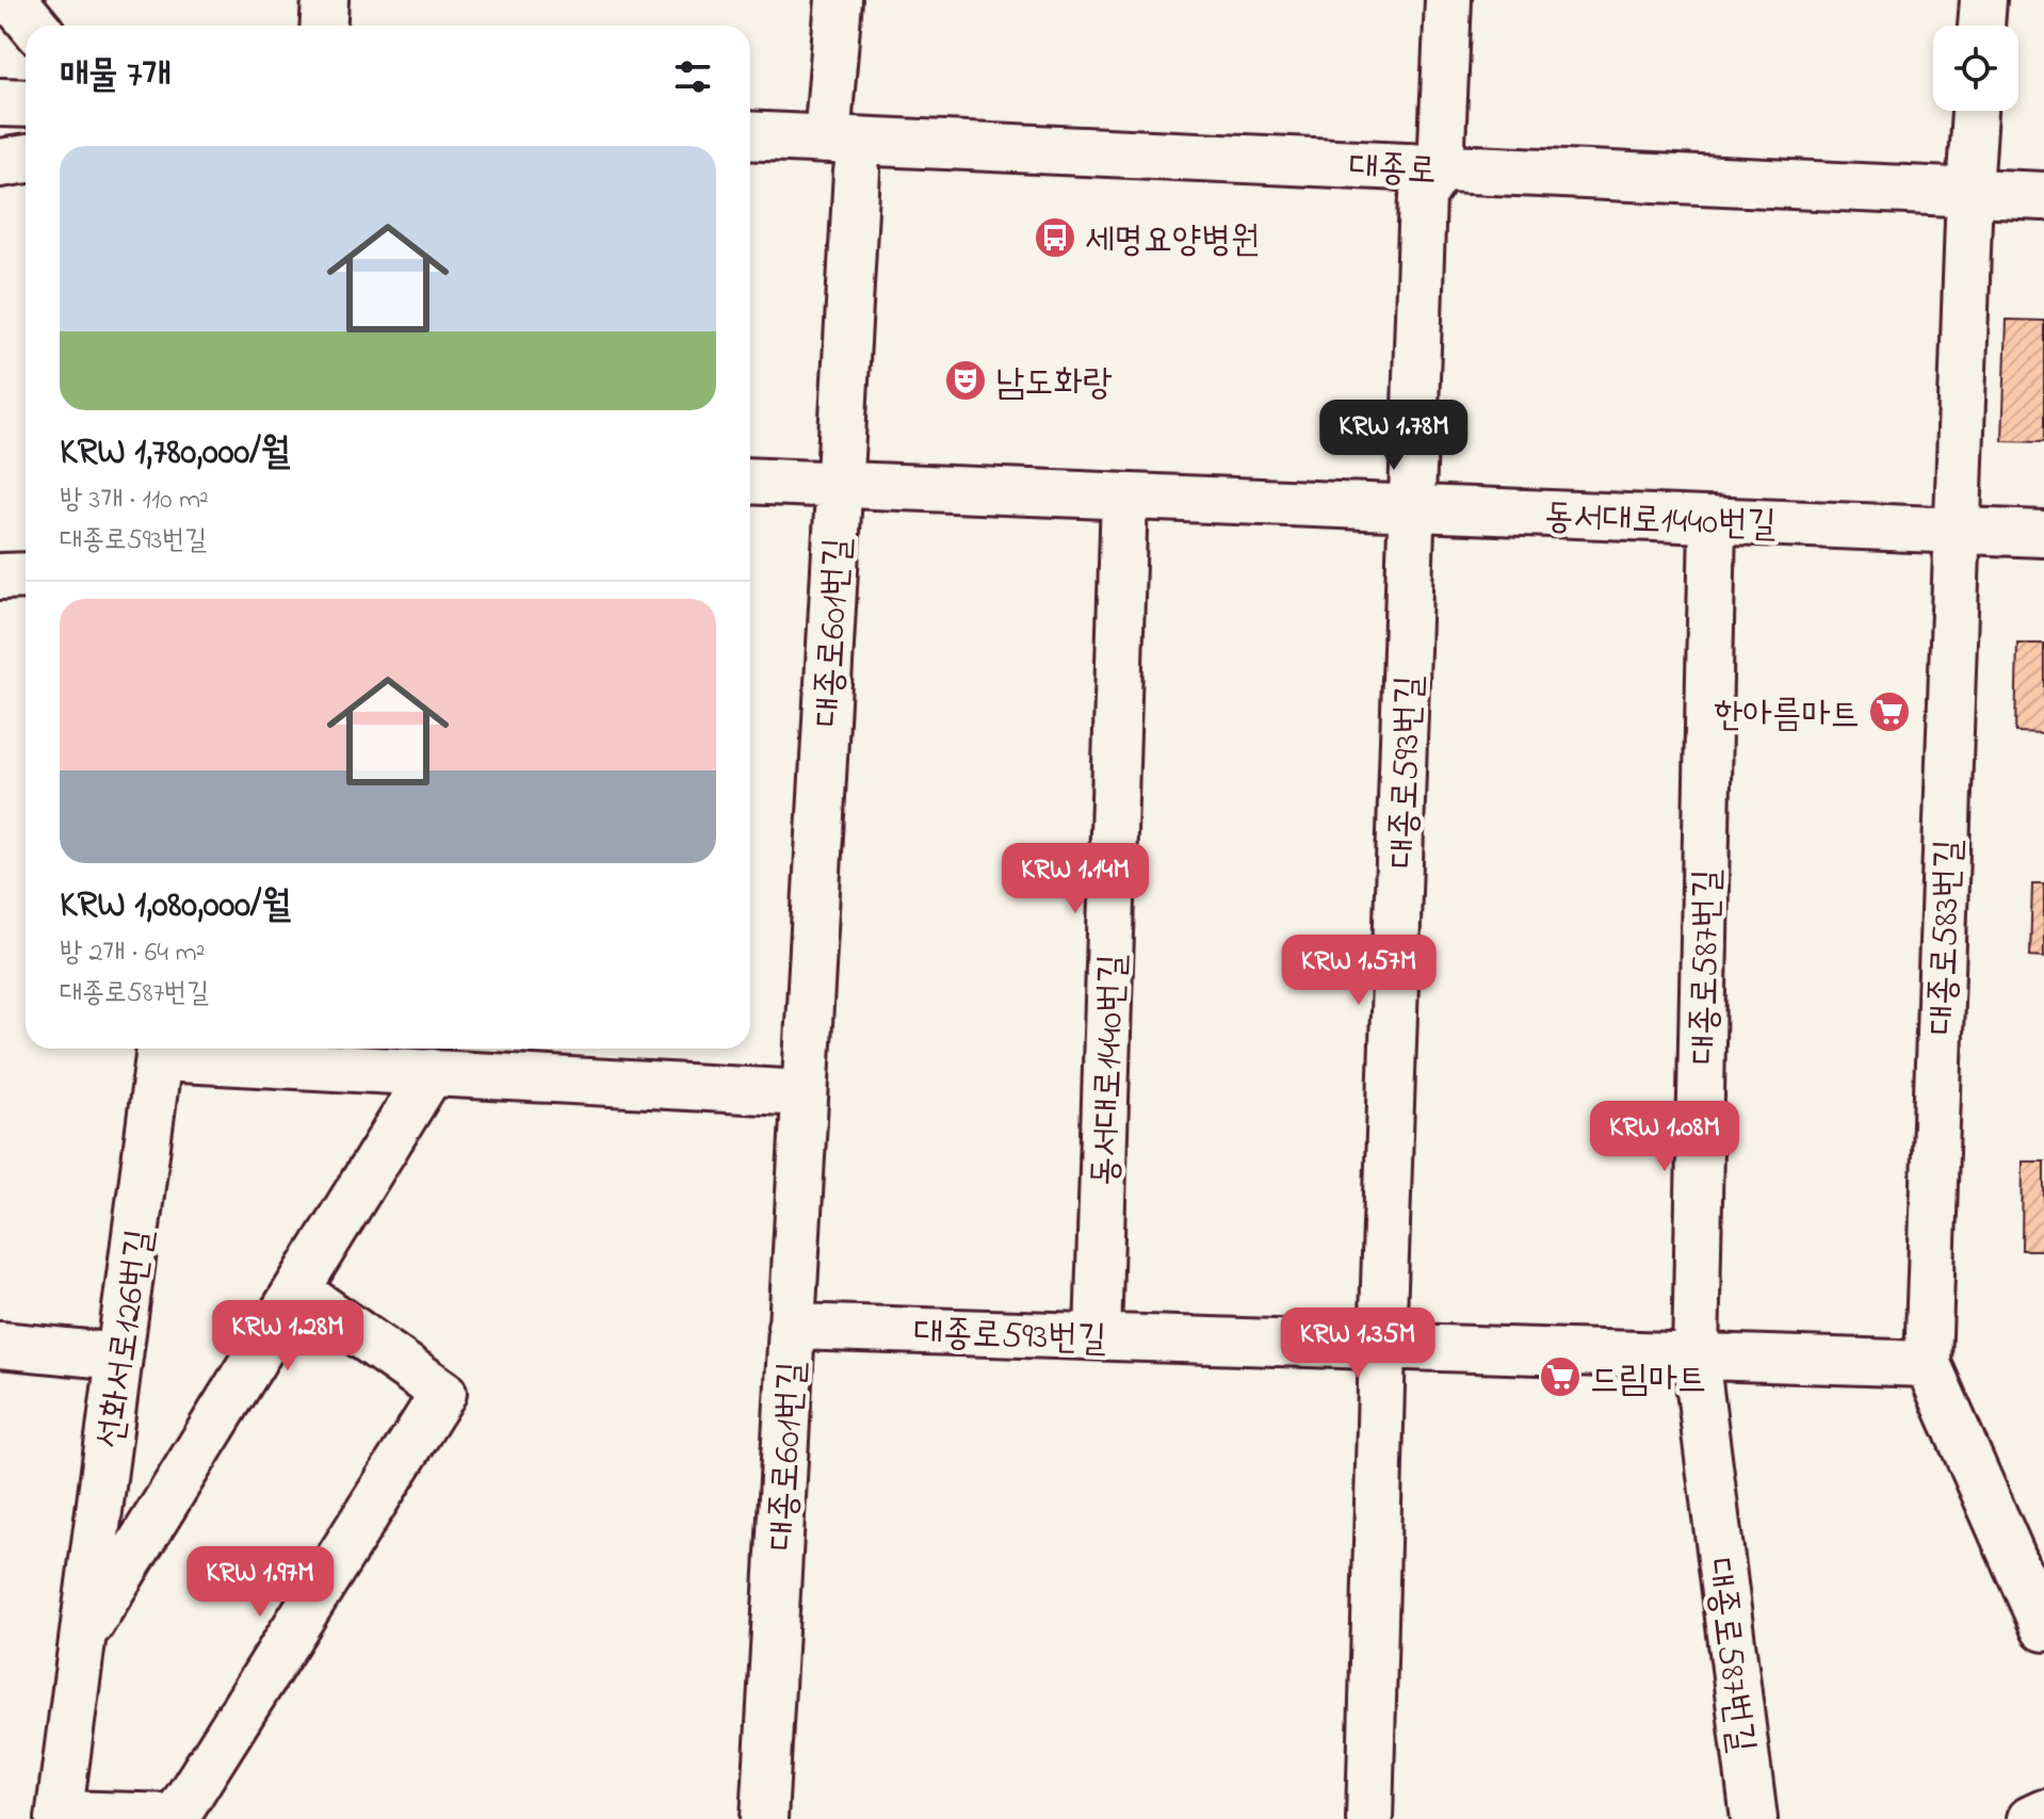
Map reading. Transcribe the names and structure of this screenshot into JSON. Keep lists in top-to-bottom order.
{
  "streets": {
    "main road": ["대종로"],
    "street": [
      "동서대로1440번길",
      "대종로601번길",
      "대종로593번길",
      "대종로583번길",
      "대종로587번길",
      "선화서로126번길"
    ]
  },
  "crossings": [
    ["대종로", "대종로601번길"],
    ["대종로", "대종로593번길"],
    ["대종로", "대종로583번길"],
    ["동서대로1440번길", "대종로601번길"],
    ["동서대로1440번길", "대종로593번길"],
    ["동서대로1440번길", "대종로583번길"],
    ["동서대로1440번길", "대종로587번길"],
    ["대종로601번길", "대종로593번길"],
    ["대종로593번길", "대종로583번길"],
    ["대종로593번길", "대종로587번길"]
  ],
  "places": {
    "bus stop": ["세명요양병원"],
    "theatre": ["남도화랑"],
    "supermarket": ["한아름마트", "드림마트"]
  },
  "page": {
    "heading": "매물 7개",
    "list": [
      {
        "name": "KRW 1,780,000/월",
        "note": "방 3개 · 110 m² · 대종로593번길"
      },
      {
        "name": "KRW 1,080,000/월",
        "note": "방 2개 · 64 m² · 대종로587번길"
      }
    ],
    "price": [
      "KRW 1.78M",
      "KRW 1.14M",
      "KRW 1.57M",
      "KRW 1.08M",
      "KRW 1.28M",
      "KRW 1.35M",
      "KRW 1.97M"
    ]
  }
}
